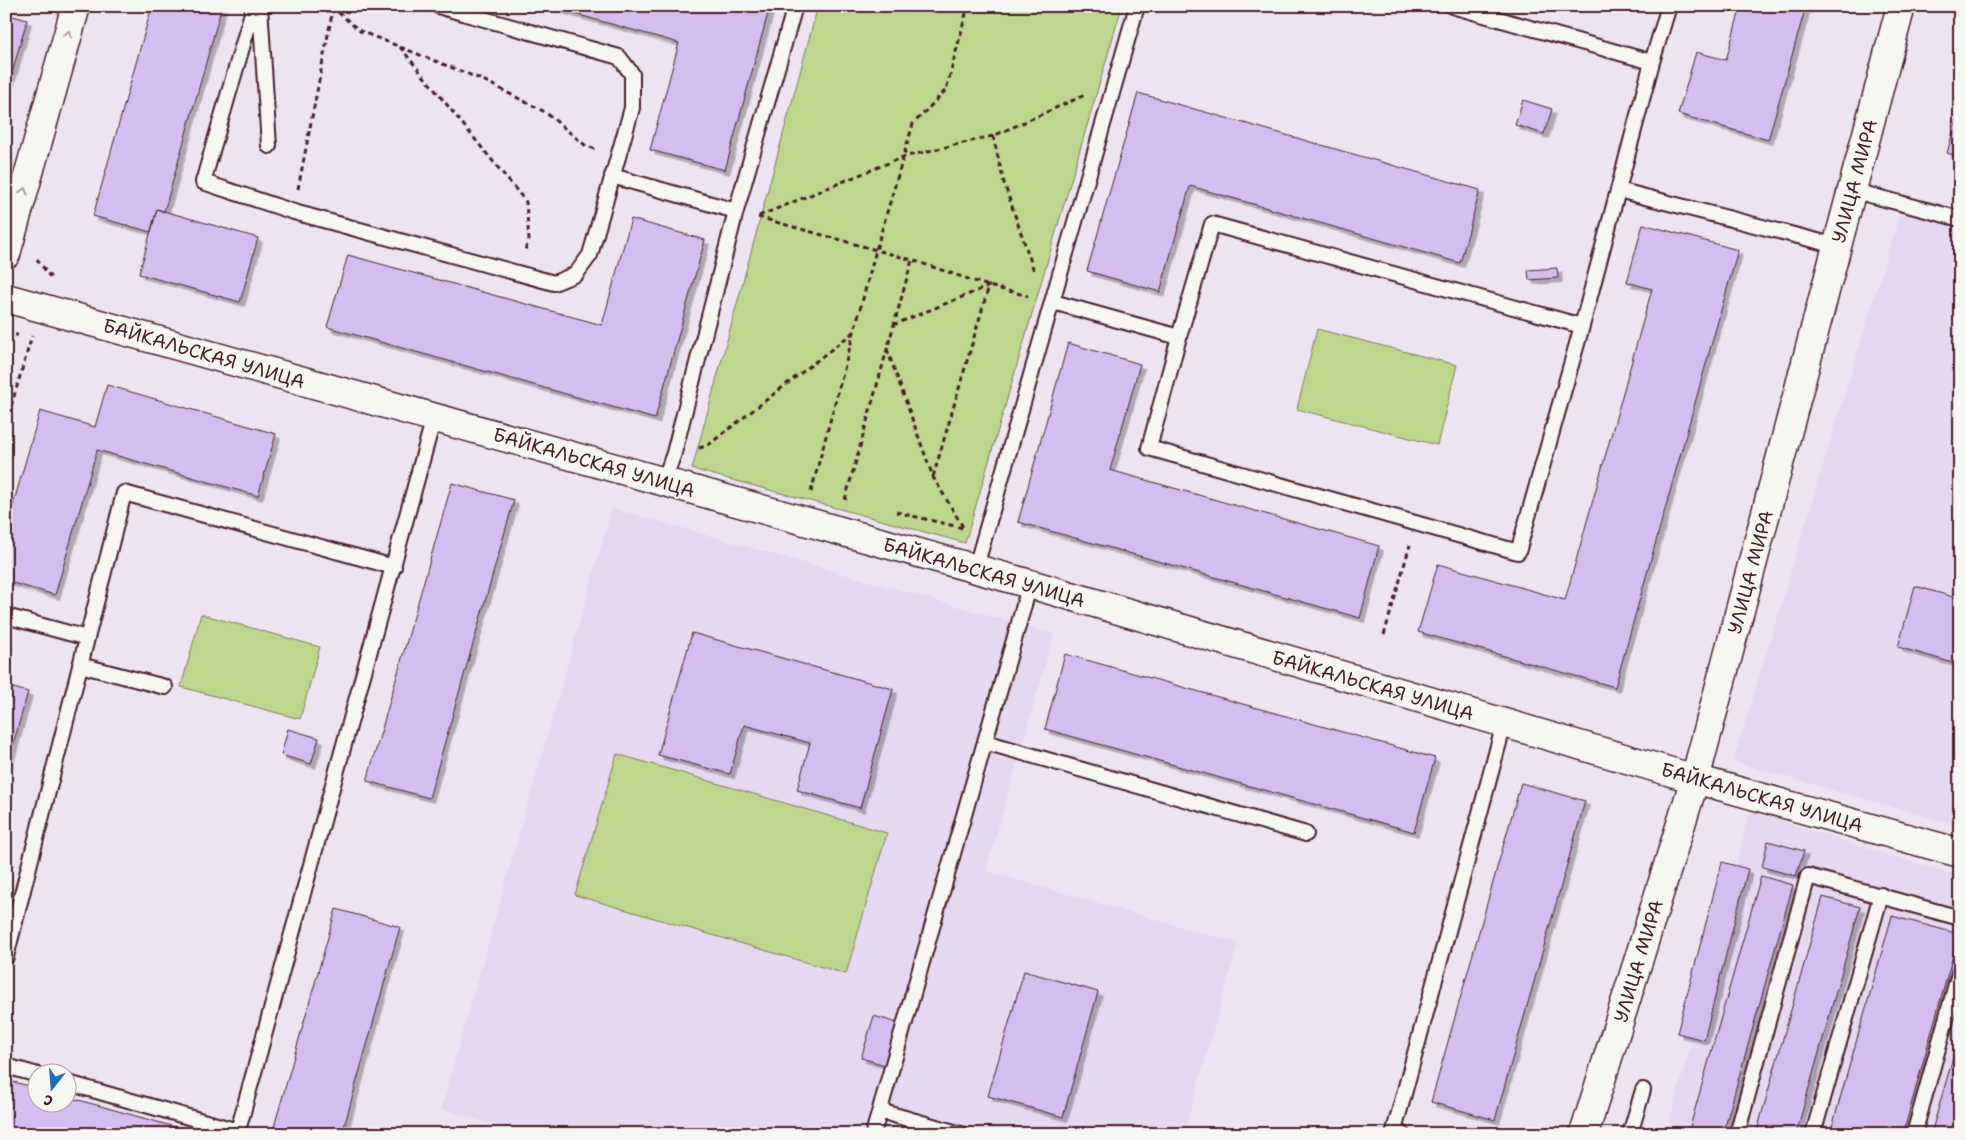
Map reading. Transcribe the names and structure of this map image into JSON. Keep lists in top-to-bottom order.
{
  "streets": {
    "street": ["УЛИЦА МИРА", "БАЙКАЛЬСКАЯ УЛИЦА"]
  },
  "crossings": [
    ["УЛИЦА МИРА", "БАЙКАЛЬСКАЯ УЛИЦА"]
  ],
  "north": "bottom"
}
